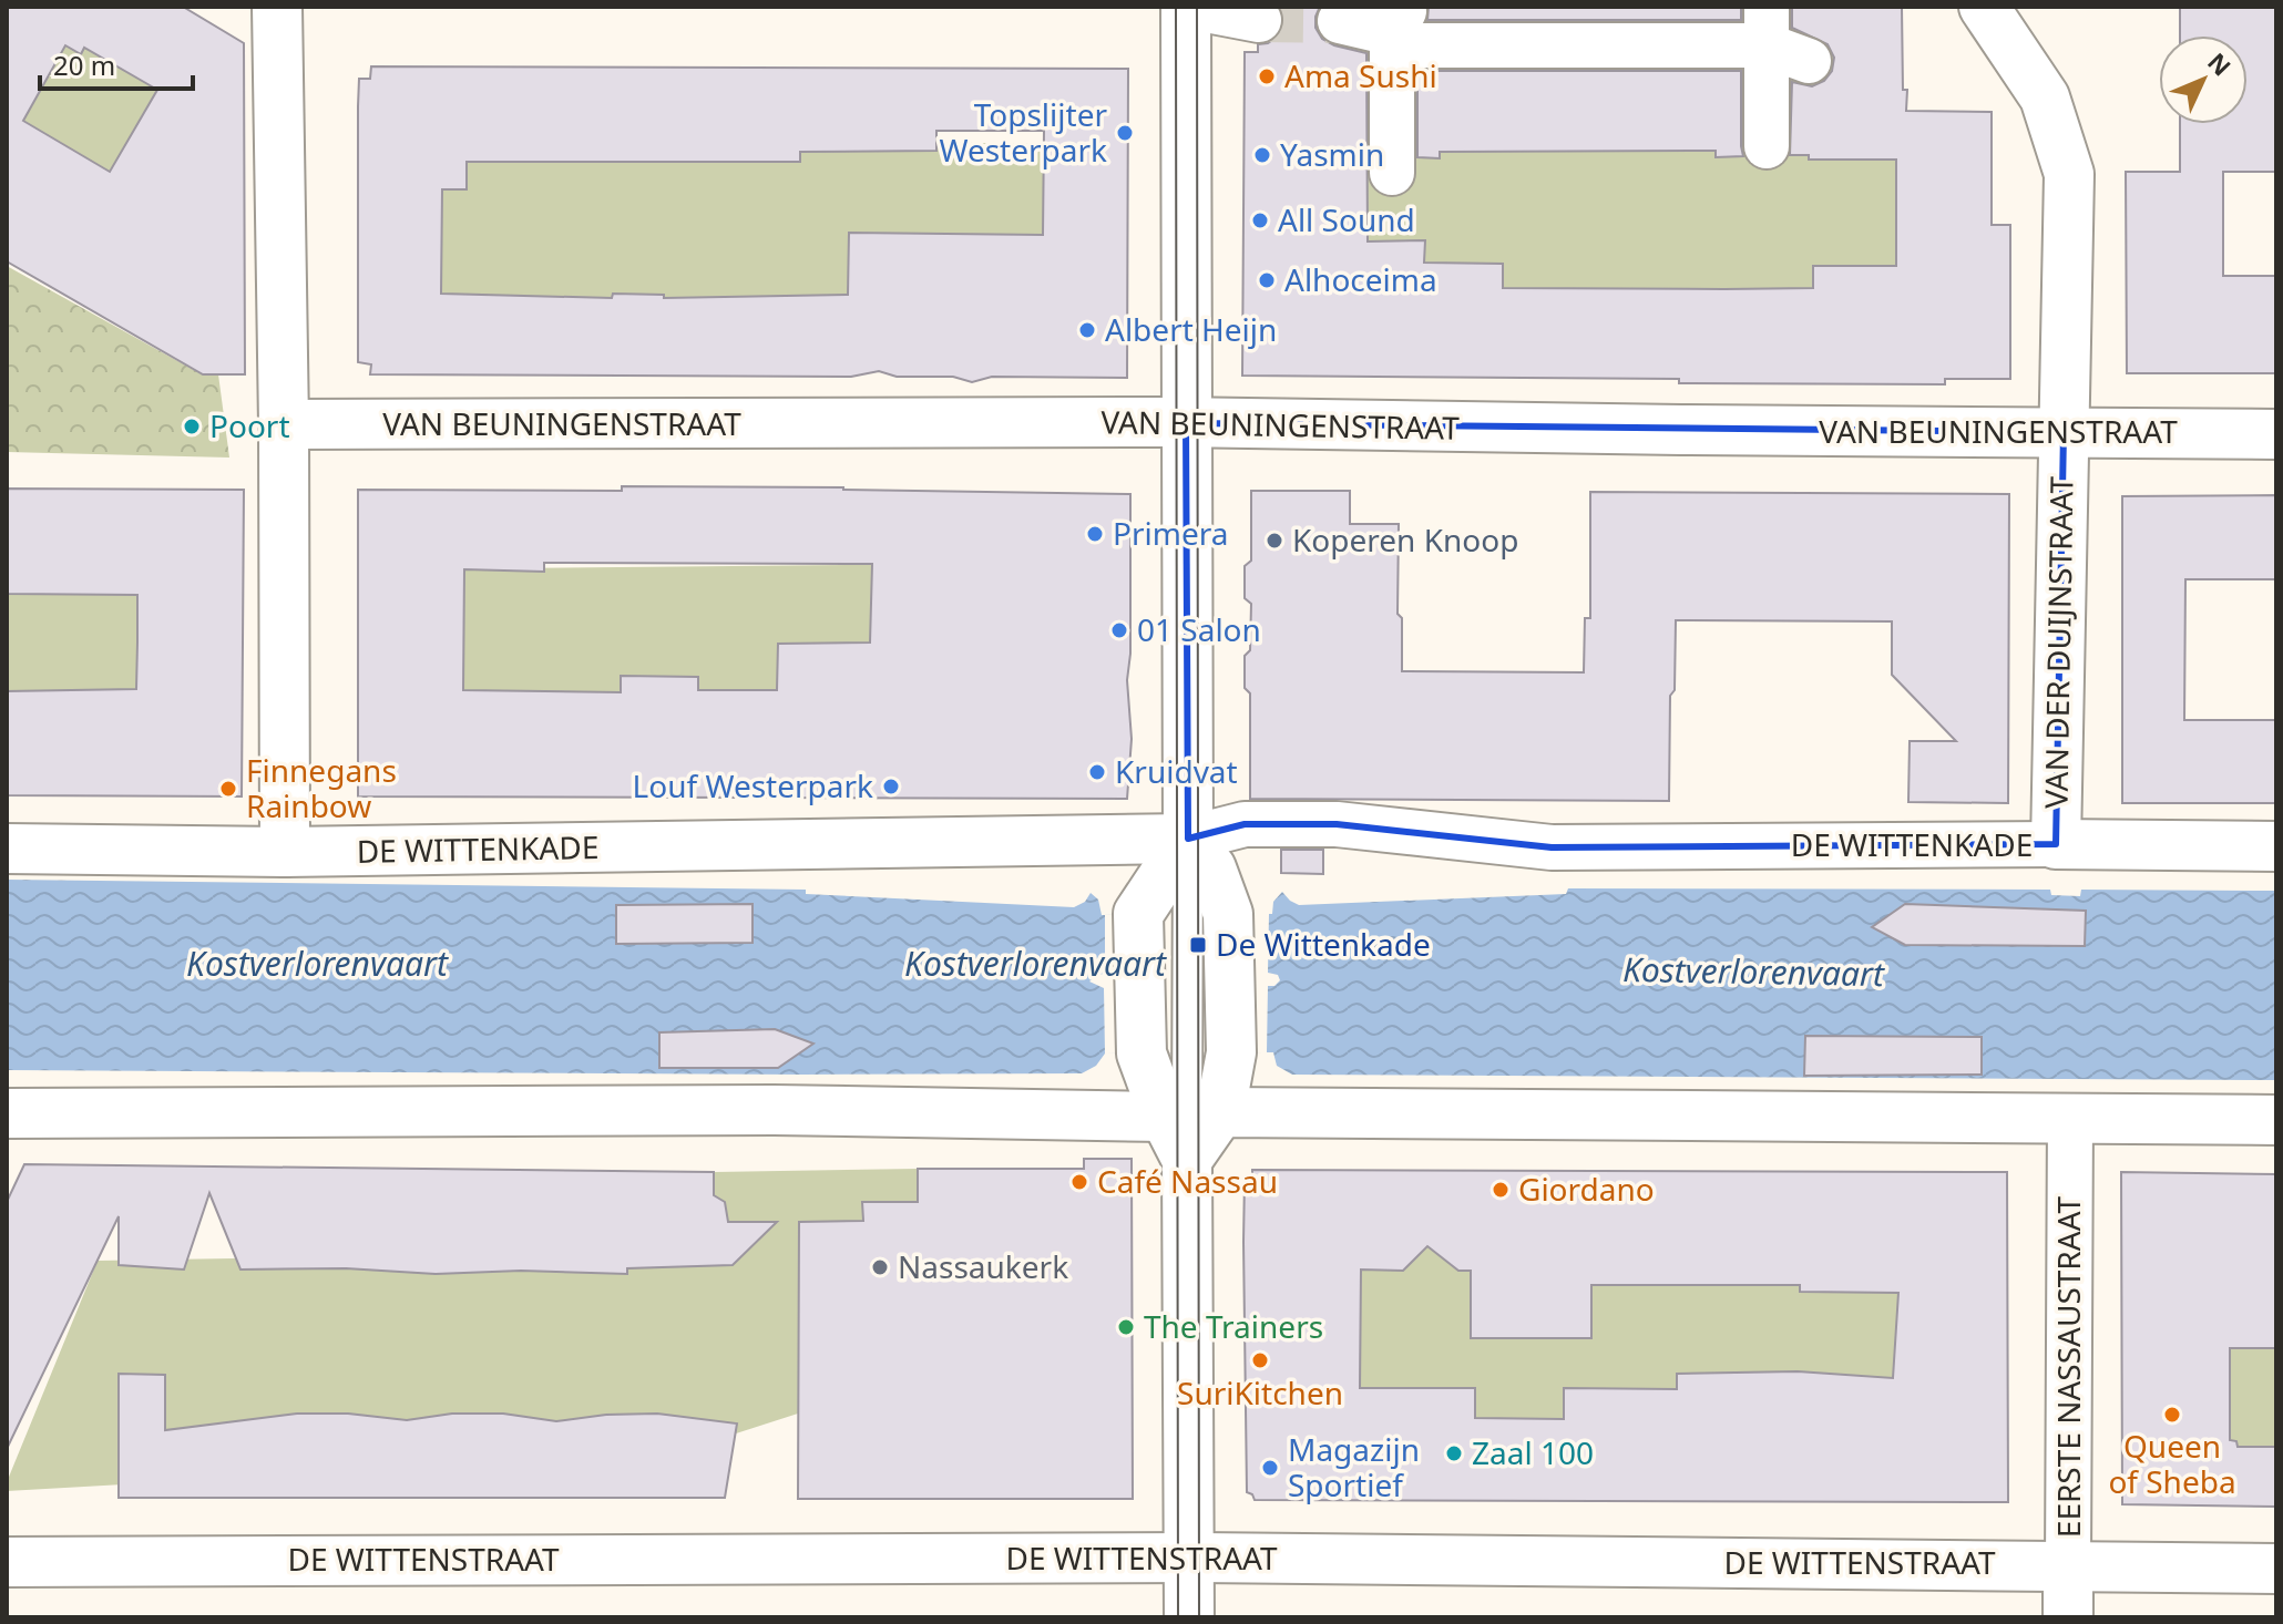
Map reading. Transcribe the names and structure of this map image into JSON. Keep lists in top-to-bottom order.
{
  "streets": {
    "street": [
      "VAN BEUNINGENSTRAAT",
      "VAN DER DUIJNSTRAAT",
      "DE WITTENKADE",
      "EERSTE NASSAUSTRAAT",
      "DE WITTENSTRAAT"
    ]
  },
  "crossings": [
    ["VAN BEUNINGENSTRAAT", "VAN DER DUIJNSTRAAT"],
    ["VAN DER DUIJNSTRAAT", "DE WITTENKADE"],
    ["EERSTE NASSAUSTRAAT", "DE WITTENSTRAAT"]
  ],
  "water": ["Kostverlorenvaart"],
  "places": {
    "other": [
      "Ama Sushi",
      "Topslijter Westerpark",
      "Yasmin",
      "All Sound",
      "Alhoceima",
      "Albert Heijn",
      "Poort",
      "Primera",
      "Koperen Knoop",
      "01 Salon",
      "Kruidvat",
      "Louf Westerpark",
      "Finnegans Rainbow",
      "Café Nassau",
      "Giordano",
      "Nassaukerk",
      "The Trainers",
      "SuriKitchen",
      "Queen of Sheba",
      "Zaal 100",
      "Magazijn Sportief"
    ],
    "transit": ["De Wittenkade"]
  },
  "scale_bar": "20 m",
  "north": "top right"
}
